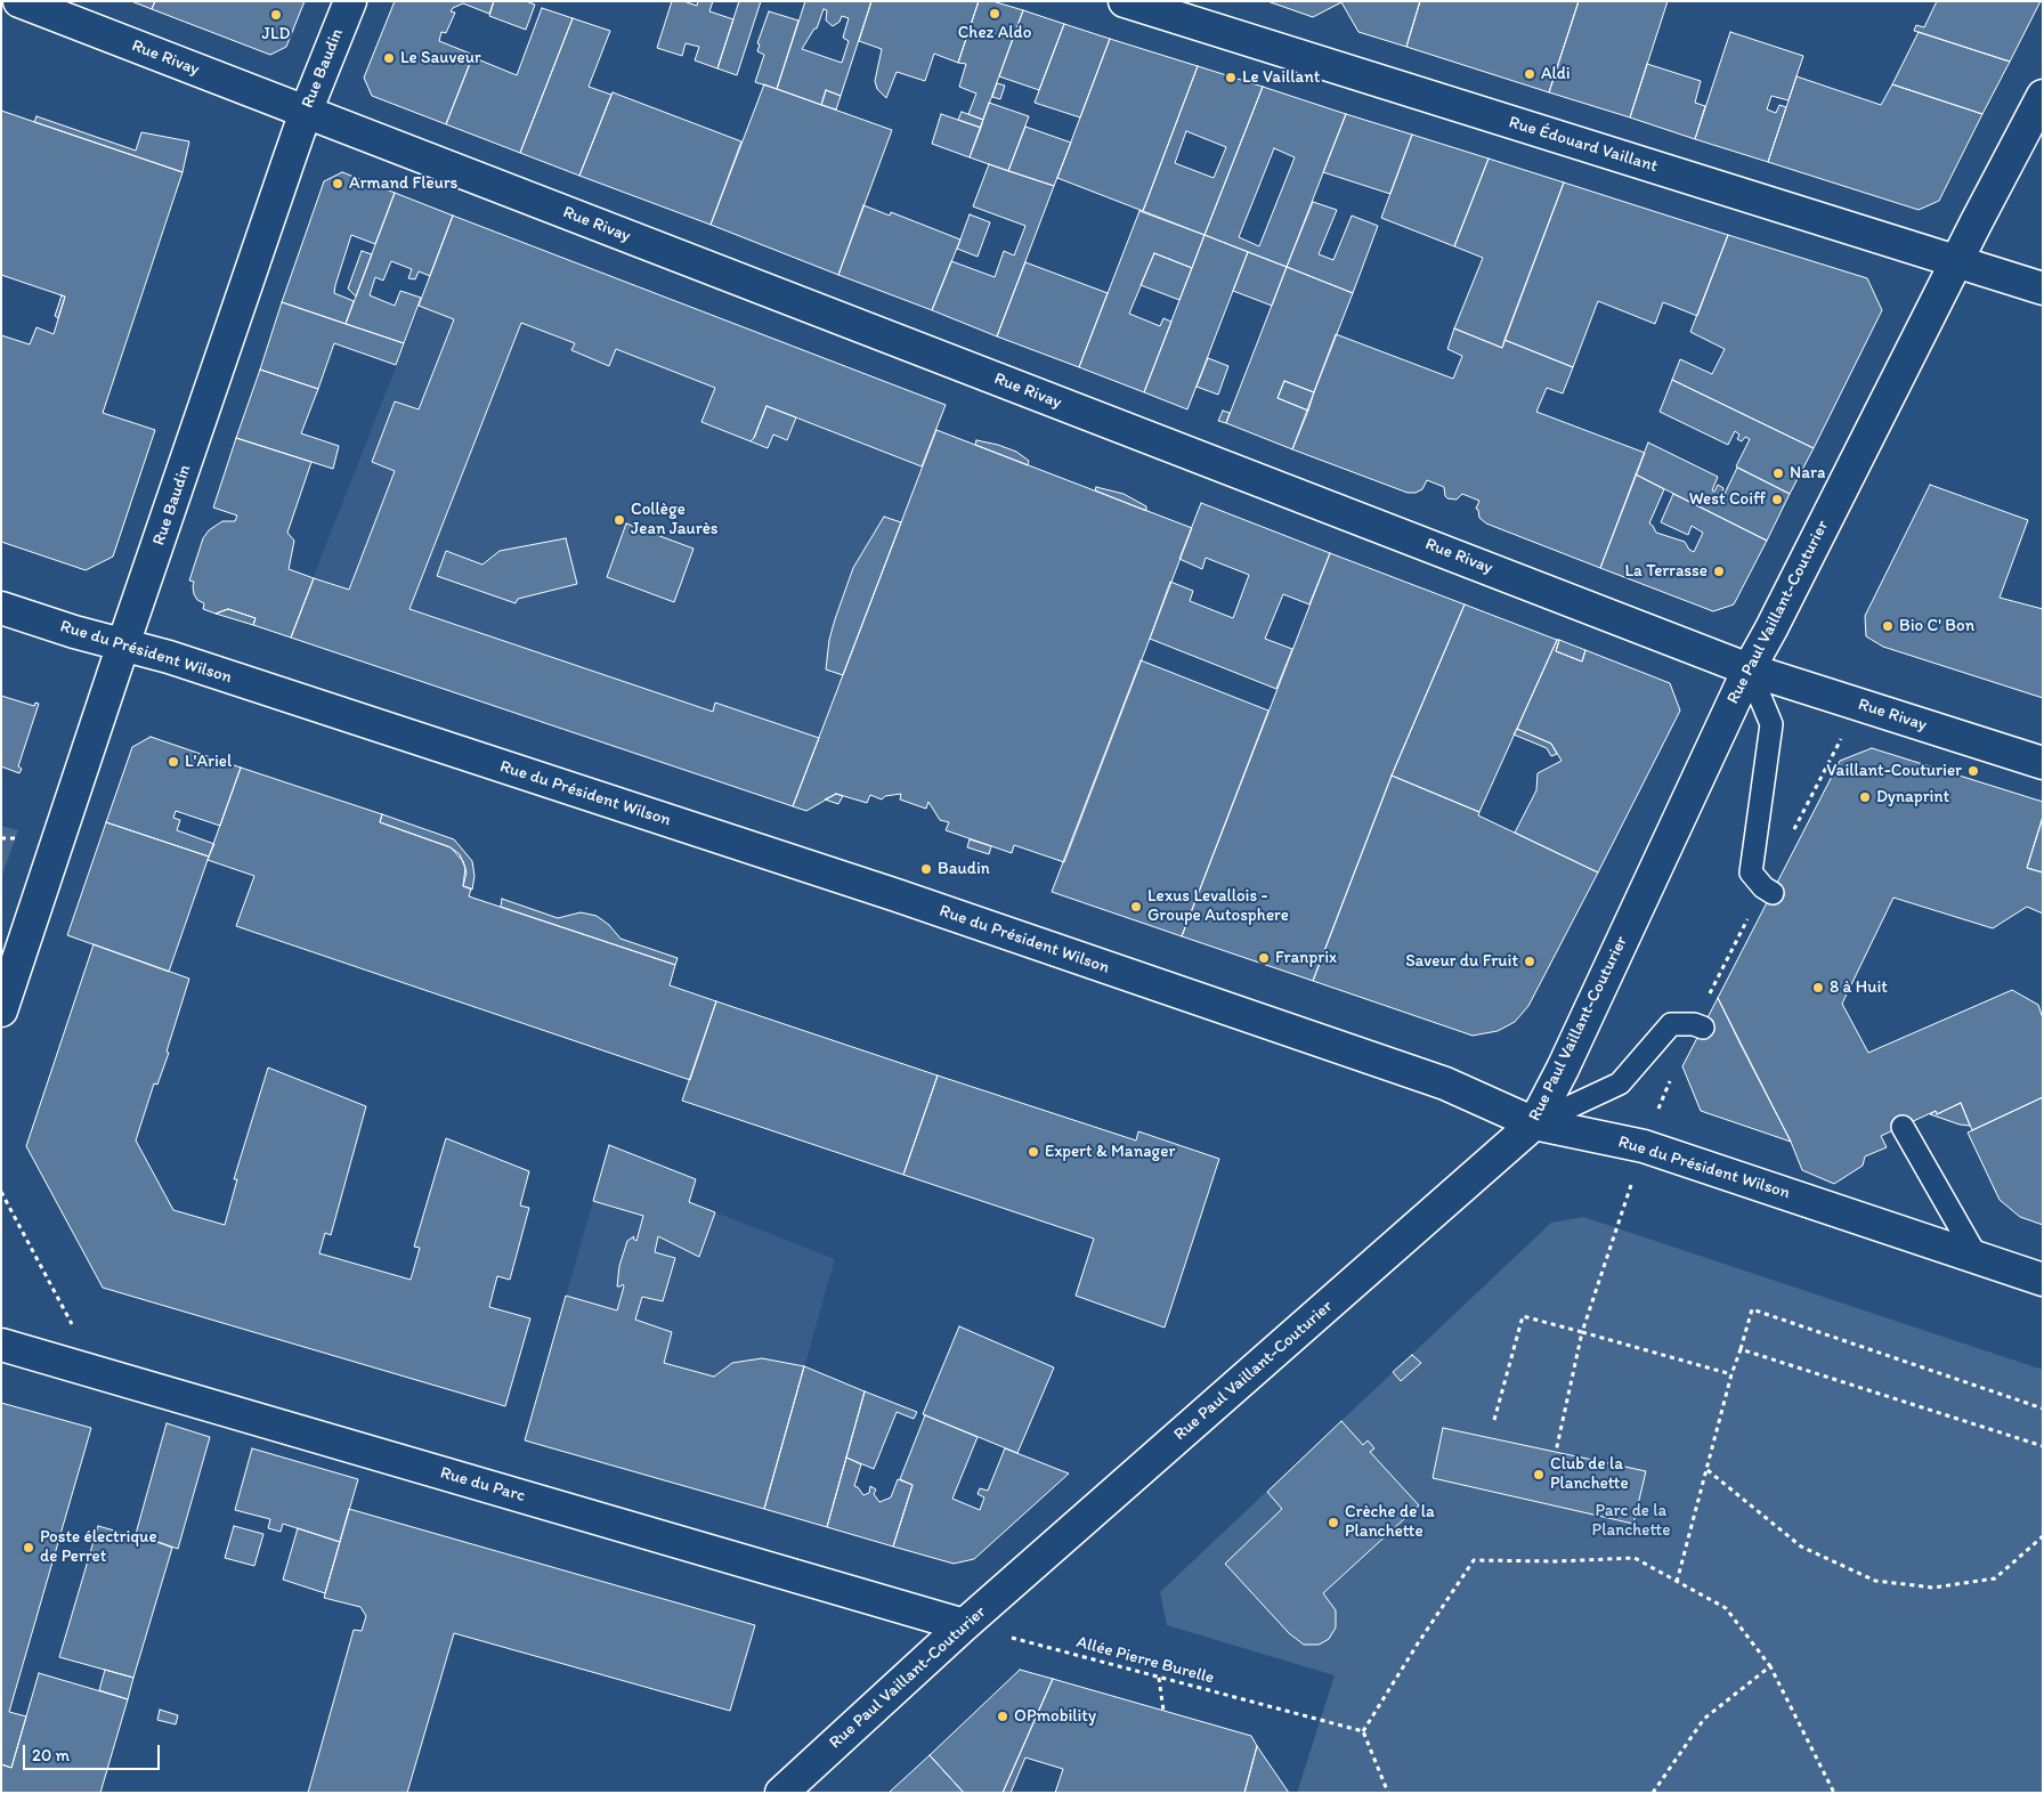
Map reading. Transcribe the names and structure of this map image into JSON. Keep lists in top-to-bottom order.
{
  "streets": {
    "street": [
      "Rue Rivay",
      "Rue Baudin",
      "Rue Édouard Vaillant",
      "Rue Paul Vaillant-Couturier",
      "Rue du Président Wilson",
      "Rue du Parc"
    ],
    "path": ["Allée Pierre Burelle"]
  },
  "crossings": [
    ["Rue Rivay", "Rue Baudin"],
    ["Rue Rivay", "Rue Paul Vaillant-Couturier"],
    ["Rue Baudin", "Rue du Président Wilson"],
    ["Rue Édouard Vaillant", "Rue Paul Vaillant-Couturier"],
    ["Rue Paul Vaillant-Couturier", "Rue du Président Wilson"],
    ["Rue Paul Vaillant-Couturier", "Rue du Parc"],
    ["Rue Paul Vaillant-Couturier", "Allée Pierre Burelle"],
    ["Rue du Parc", "Allée Pierre Burelle"]
  ],
  "parks": ["Parc de la Planchette"],
  "places": [
    "Chez Aldo",
    "JLD",
    "Le Sauveur",
    "Aldi",
    "Le Vaillant",
    "Armand Fleurs",
    "Nara",
    "West Coiff",
    "Collège Jean Jaurès",
    "La Terrasse",
    "Bio C' Bon",
    "L'Ariel",
    "Vaillant-Couturier",
    "Dynaprint",
    "Baudin",
    "Lexus Levallois - Groupe Autosphere",
    "Franprix",
    "Saveur du Fruit",
    "8 à Huit",
    "Expert & Manager",
    "Club de la Planchette",
    "Crèche de la Planchette",
    "Poste électrique de Perret",
    "OPmobility"
  ],
  "scale_bar": "20 m"
}
